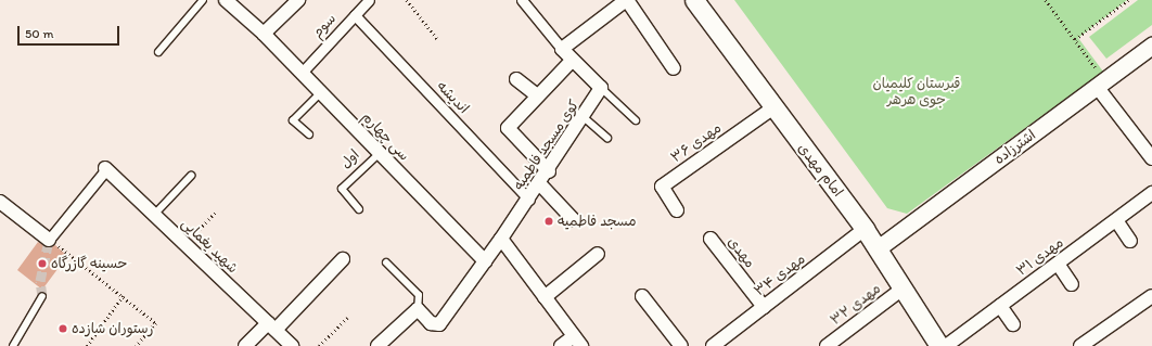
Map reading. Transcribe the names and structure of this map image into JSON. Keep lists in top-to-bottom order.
{
  "streets": {
    "main road": ["امام مهدی"],
    "street": [
      "سوم",
      "اندیشه",
      "سی چهارم",
      "مهدی ۳۶",
      "کوی مسجد فاطمیه",
      "اشترزاده",
      "شهید یغمایی",
      "مهدی",
      "مهدی ۳۱",
      "مهدی ۳۴",
      "مهدی ۳۲"
    ],
    "lane": ["اول"]
  },
  "crossings": [
    ["سوم", "اندیشه"],
    ["سوم", "سی چهارم"],
    ["اندیشه", "کوی مسجد فاطمیه"],
    ["سی چهارم", "کوی مسجد فاطمیه"],
    ["سی چهارم", "اول"],
    ["مهدی ۳۶", "امام مهدی"],
    ["اشترزاده", "امام مهدی"],
    ["امام مهدی", "مهدی ۳۴"],
    ["امام مهدی", "مهدی ۳۲"],
    ["مهدی", "مهدی ۳۴"]
  ],
  "parks": ["قبرستان کلیمیان جوی هرهر"],
  "places": ["مسجد فاطمیه", "حسینه گازرگاه", "رستوران شازده"],
  "scale_bar": "50 m"
}
